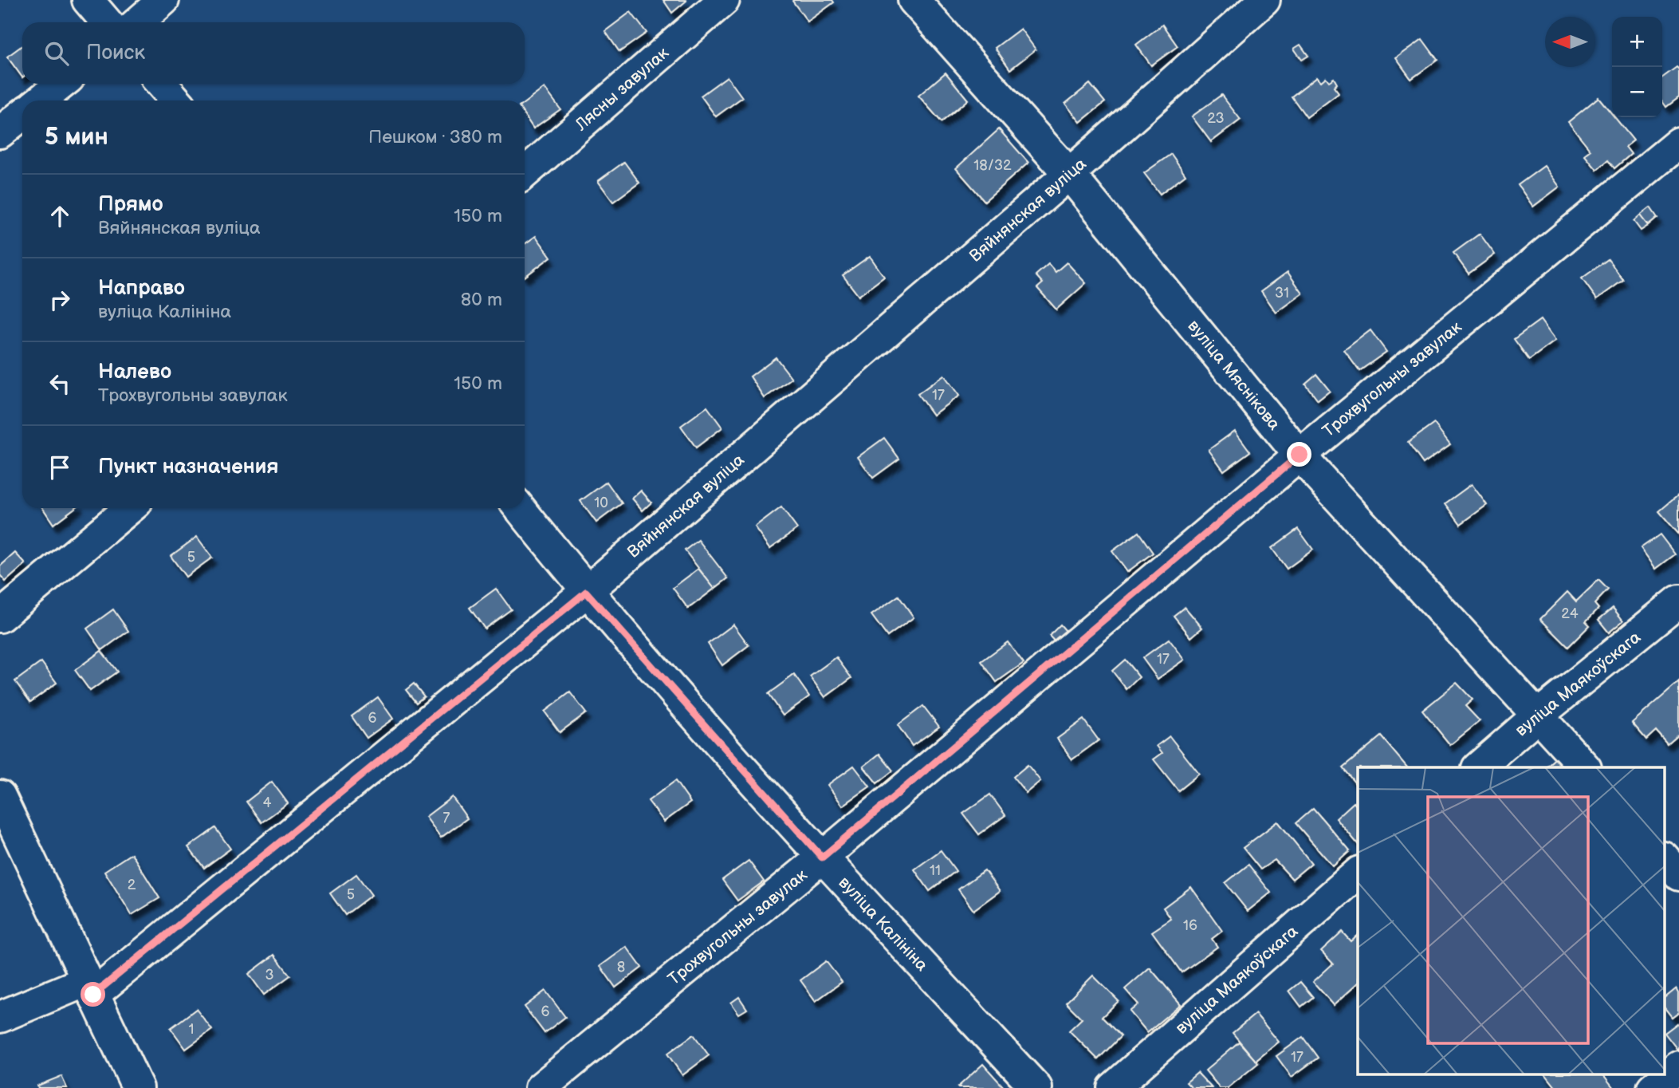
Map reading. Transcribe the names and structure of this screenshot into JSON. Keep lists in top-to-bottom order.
{
  "streets": {
    "street": [
      "Лясны завулак",
      "Вяйнянская вуліца",
      "вуліца Мяснікова",
      "Трохвугольны завулак",
      "вуліца Маякоўскага",
      "вуліца Калініна"
    ]
  },
  "crossings": [
    ["Вяйнянская вуліца", "вуліца Мяснікова"],
    ["Вяйнянская вуліца", "вуліца Калініна"],
    ["вуліца Мяснікова", "Трохвугольны завулак"],
    ["вуліца Мяснікова", "вуліца Маякоўскага"],
    ["Трохвугольны завулак", "вуліца Калініна"]
  ],
  "house_numbers": [
    "23",
    "18/32",
    "31",
    "17",
    "10",
    "5",
    "24",
    "17",
    "6",
    "4",
    "7",
    "11",
    "2",
    "5",
    "16",
    "8",
    "3",
    "6",
    "1",
    "17"
  ],
  "north": "left",
  "page": {
    "map_buttons": ["+", "−"],
    "search": "Поиск",
    "heading": ["5 мин", "Пешком · 380 m"],
    "list": [
      ["Прямо", "Вяйнянская вуліца", "150 m"],
      ["Направо", "вуліца Калініна", "80 m"],
      ["Налево", "Трохвугольны завулак", "150 m"],
      "Пункт назначения"
    ]
  }
}
